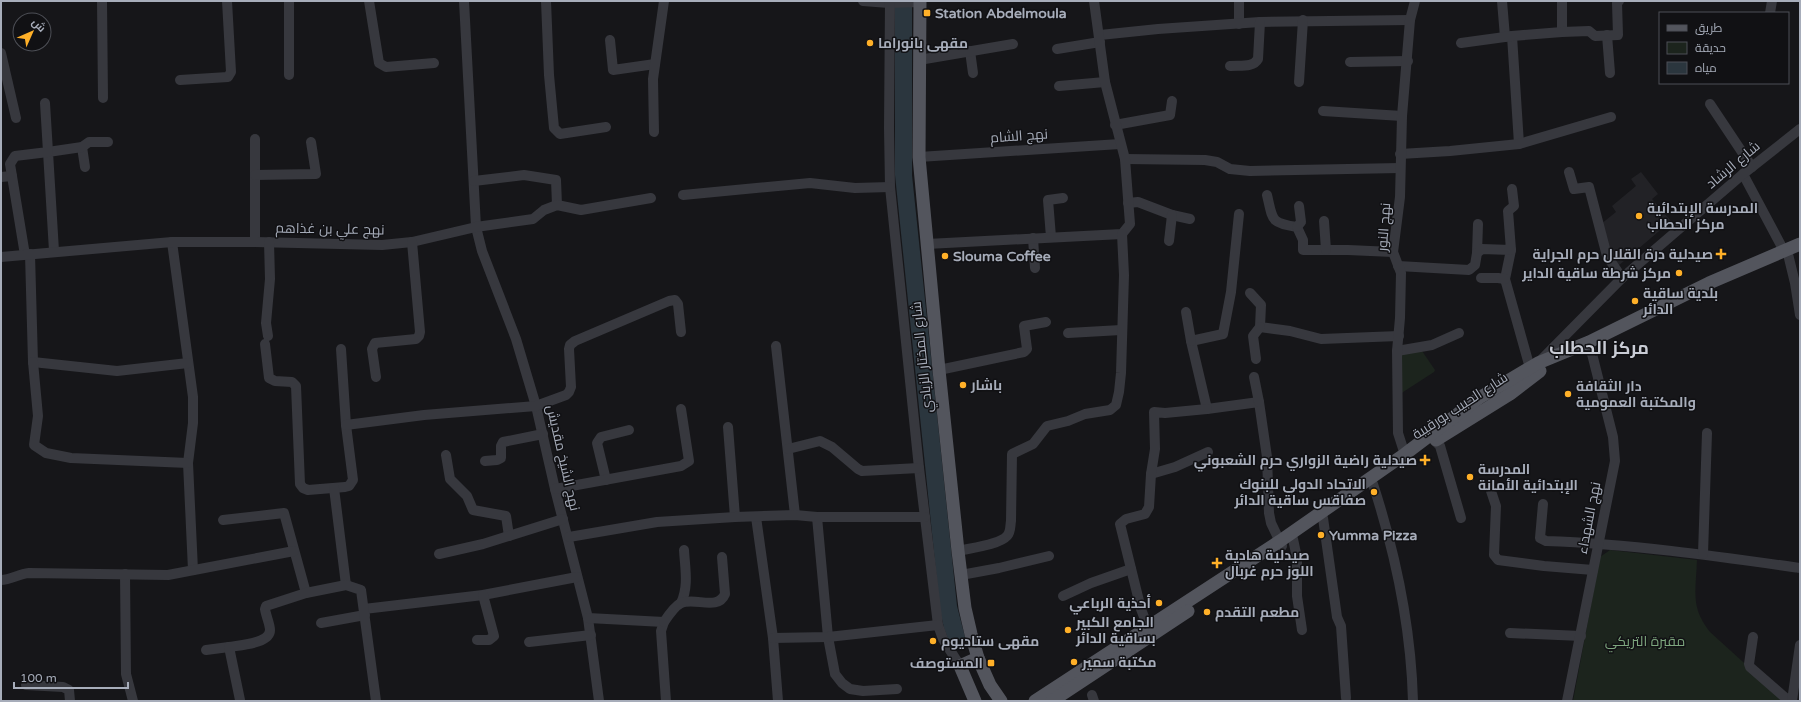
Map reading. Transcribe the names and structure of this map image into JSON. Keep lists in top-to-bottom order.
{
  "streets": {
    "main road": ["شارع المختار الزيادي", "شارع الحبيب بورقيبة"],
    "street": [
      "نهج الشام",
      "شارع الرشاد",
      "نهج النور",
      "نهج علي بن غذاهم",
      "نهج الشيخ مقديش",
      "نهج الشهداء"
    ]
  },
  "crossings": [
    ["نهج الشام", "شارع المختار الزيادي"],
    ["شارع الرشاد", "شارع الحبيب بورقيبة"],
    ["نهج النور", "شارع الحبيب بورقيبة"],
    ["نهج علي بن غذاهم", "نهج الشيخ مقديش"],
    ["شارع الحبيب بورقيبة", "نهج الشهداء"]
  ],
  "districts": ["مركز الحطاب"],
  "parks": ["مقبرة التريكي"],
  "places": {
    "transit": ["Station Abdelmoula", "المستوصف"],
    "other": [
      "مقهى بانوراما",
      "المدرسة الإبتدائية مركز الحطاب",
      "Slouma Coffee",
      "مركز شرطة ساقية الداير",
      "بلدية ساقية الدائر",
      "باشار",
      "دار الثقافة والمكتبة العمومية",
      "المدرسة الإبتدائية الأمانة",
      "الاتحاد الدولي للبنوك صفاقس ساقية الدائر",
      "Yumma Pizza",
      "أحذية الرباعي",
      "مطعم التقدم",
      "الجامع الكبير بساقية الدائر",
      "مقهى ستاديوم",
      "مكتبة سمير"
    ],
    "health": ["صيدلية درة القلال حرم الجراية", "صيدلية راضية الزواري حرم الشعبوني", "صيدلية هادية اللوز حرم غربال"]
  },
  "legend": ["طريق", "حديقة", "مياه"],
  "scale_bar": "100 m",
  "north": "top right"
}
